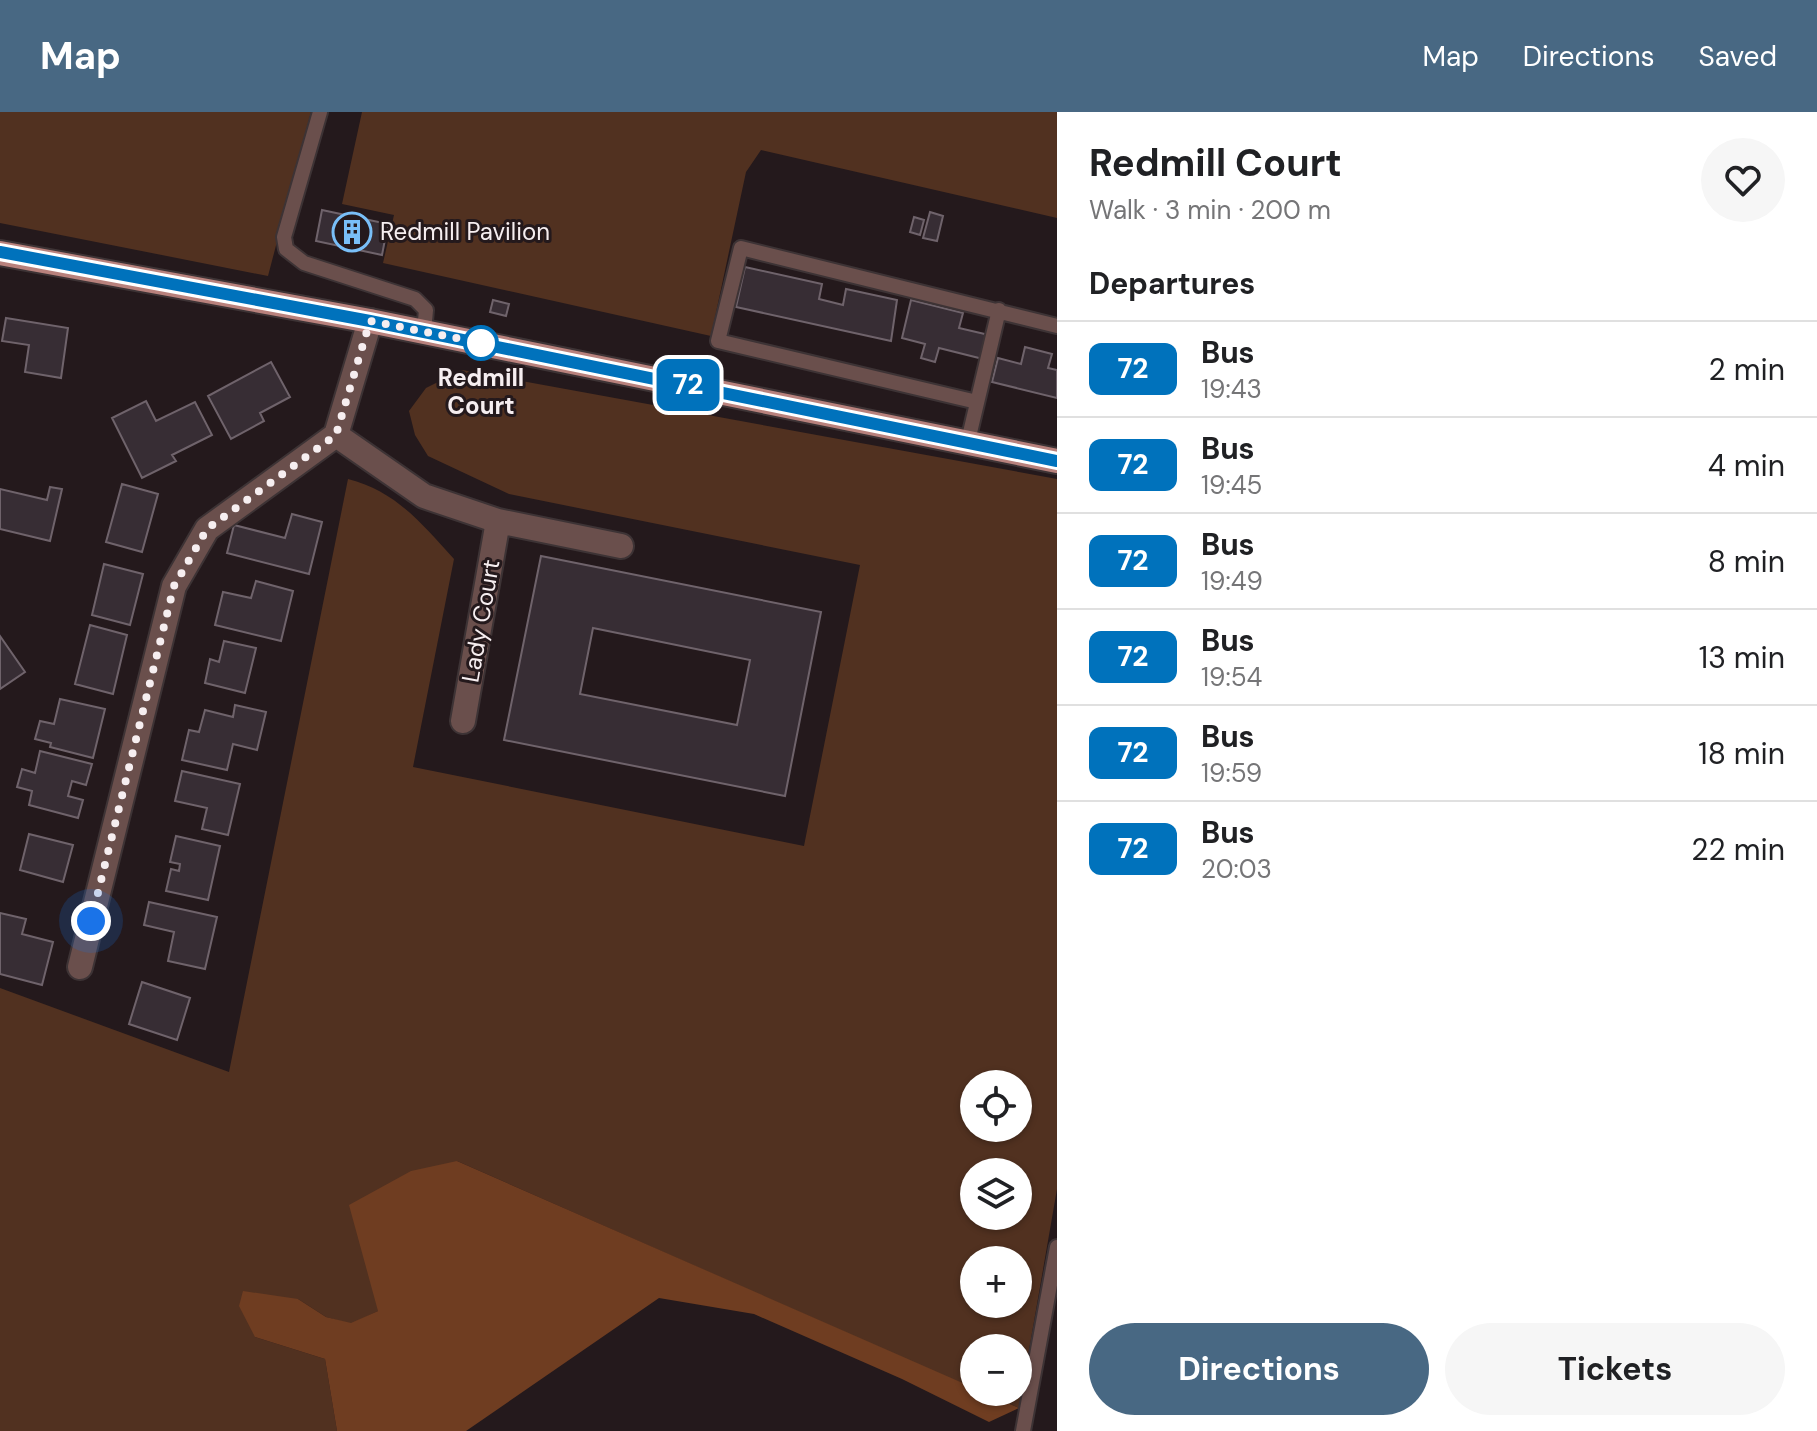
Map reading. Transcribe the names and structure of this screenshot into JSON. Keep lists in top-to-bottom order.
{
  "streets": {
    "street": ["Lady Court"]
  },
  "places": {
    "building": ["Redmill Pavilion"],
    "other": ["Redmill Court"]
  },
  "lines": ["bus line 72"],
  "page": {
    "header": "Map",
    "nav": ["Map", "Directions", "Saved"],
    "on_map": "72",
    "heading": [
      ["Redmill Court", "Walk · 3 min · 200 m"],
      "Departures"
    ],
    "list": [
      {
        "mark": "72",
        "name": "Bus",
        "note": "19:43",
        "value": "2 min"
      },
      {
        "mark": "72",
        "name": "Bus",
        "note": "19:45",
        "value": "4 min"
      },
      {
        "mark": "72",
        "name": "Bus",
        "note": "19:49",
        "value": "8 min"
      },
      {
        "mark": "72",
        "name": "Bus",
        "note": "19:54",
        "value": "13 min"
      },
      {
        "mark": "72",
        "name": "Bus",
        "note": "19:59",
        "value": "18 min"
      },
      {
        "mark": "72",
        "name": "Bus",
        "note": "20:03",
        "value": "22 min"
      }
    ],
    "map_buttons": ["+", "−"],
    "buttons": ["Directions", "Tickets"]
  }
}
